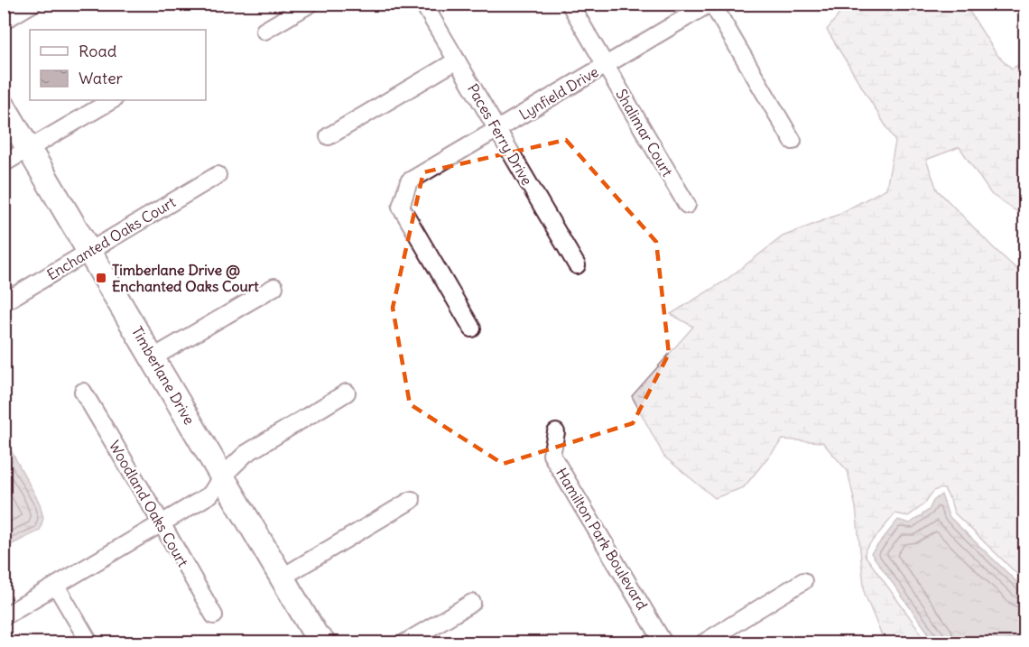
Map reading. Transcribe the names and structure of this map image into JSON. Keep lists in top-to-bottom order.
{
  "streets": {
    "street": [
      "Lynfield Drive",
      "Shalimar Court",
      "Paces Ferry Drive",
      "Enchanted Oaks Court",
      "Timberlane Drive",
      "Woodland Oaks Court",
      "Hamilton Park Boulevard"
    ]
  },
  "crossings": [
    ["Lynfield Drive", "Shalimar Court"],
    ["Lynfield Drive", "Paces Ferry Drive"],
    ["Enchanted Oaks Court", "Timberlane Drive"]
  ],
  "places": {
    "transit": ["Timberlane Drive @ Enchanted Oaks Court"]
  },
  "legend": ["Road", "Water"]
}
